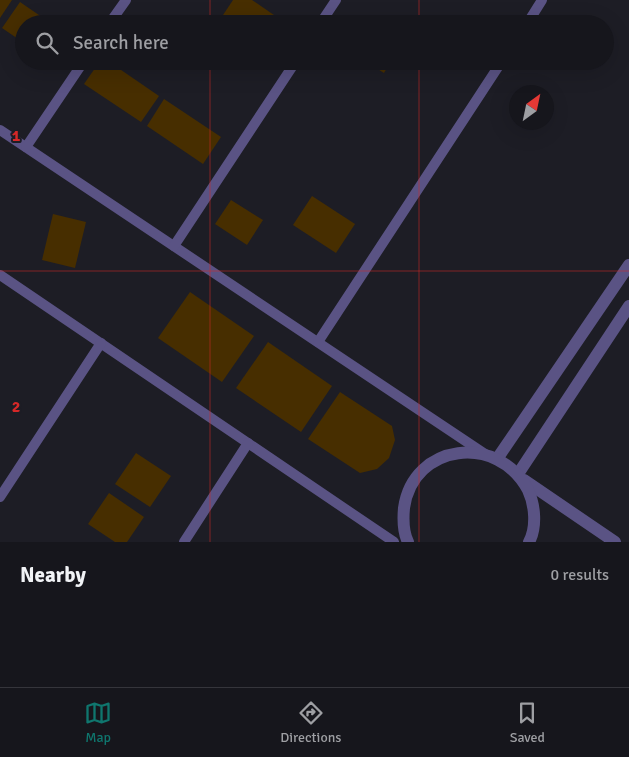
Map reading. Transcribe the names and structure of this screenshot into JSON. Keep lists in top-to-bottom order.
{
  "north": "top right",
  "page": {
    "search": "Search here",
    "heading": ["Nearby", "0 results"],
    "nav": ["Map", "Directions", "Saved"]
  },
  "grid": {
    "rows": ["1", "2"]
  }
}
